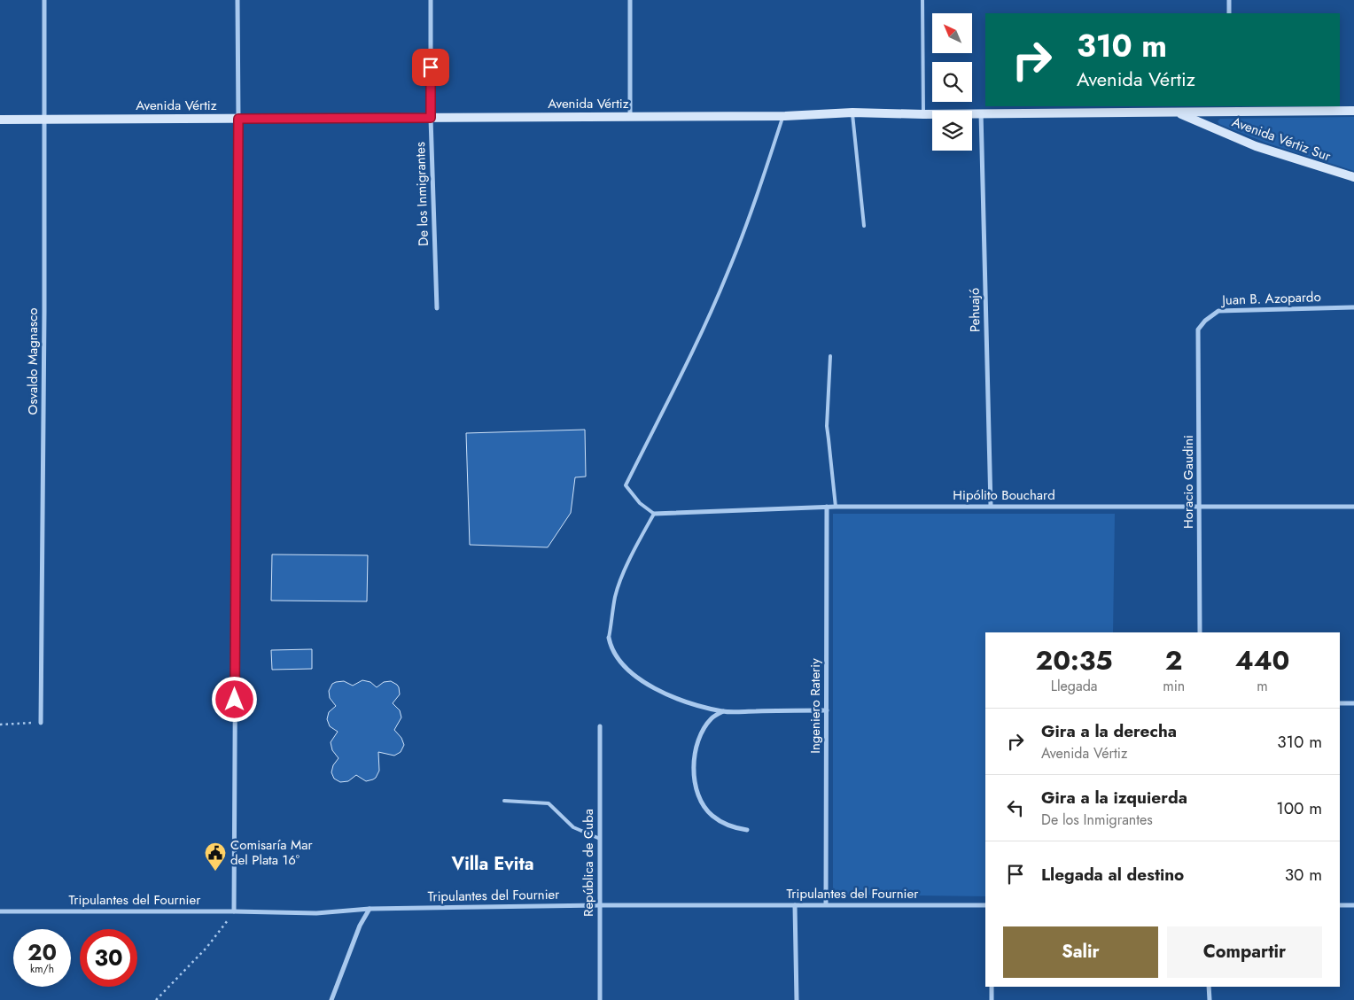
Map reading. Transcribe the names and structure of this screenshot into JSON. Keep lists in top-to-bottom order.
{
  "streets": {
    "street": [
      "Avenida Vértiz",
      "Avenida Vértiz Sur",
      "De los Inmigrantes",
      "Juan B. Azopardo",
      "Pehuajó",
      "Osvaldo Magnasco",
      "Horacio Gaudini",
      "Hipólito Bouchard",
      "Ingeniero Rateriy",
      "República de Cuba",
      "Tripulantes del Fournier"
    ]
  },
  "crossings": [
    ["Avenida Vértiz", "Avenida Vértiz Sur"],
    ["Avenida Vértiz", "De los Inmigrantes"],
    ["Avenida Vértiz", "Pehuajó"],
    ["Avenida Vértiz", "Osvaldo Magnasco"],
    ["Juan B. Azopardo", "Horacio Gaudini"],
    ["Pehuajó", "Hipólito Bouchard"],
    ["Horacio Gaudini", "Hipólito Bouchard"],
    ["Hipólito Bouchard", "Ingeniero Rateriy"],
    ["Ingeniero Rateriy", "Tripulantes del Fournier"],
    ["República de Cuba", "Tripulantes del Fournier"]
  ],
  "districts": ["Villa Evita"],
  "places": {
    "public building": ["Comisaría Mar del Plata 16°"]
  },
  "north": "top left",
  "page": {
    "turn": ["310 m", "Avenida Vértiz"],
    "eta": [
      "20:35",
      "Llegada",
      "2",
      "min",
      "440",
      "m"
    ],
    "list": [
      {
        "name": "Gira a la derecha",
        "note": "Avenida Vértiz",
        "value": "310 m"
      },
      {
        "name": "Gira a la izquierda",
        "note": "De los Inmigrantes",
        "value": "100 m"
      },
      {
        "name": "Llegada al destino",
        "value": "30 m"
      }
    ],
    "buttons": ["Salir", "Compartir"],
    "speed": "20 km/h",
    "limit": "30"
  }
}
